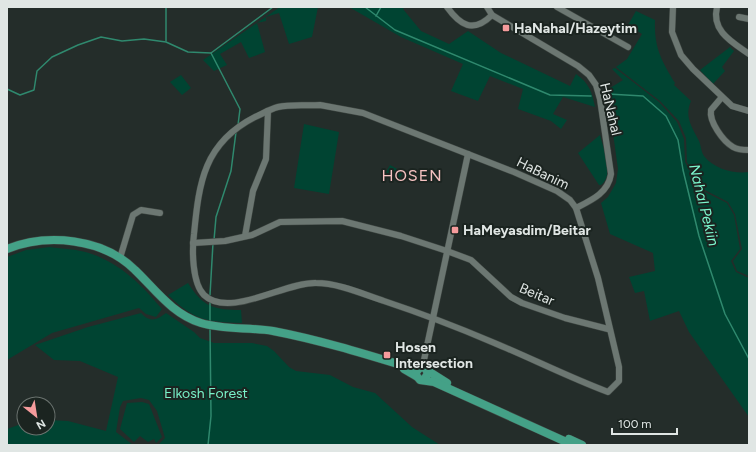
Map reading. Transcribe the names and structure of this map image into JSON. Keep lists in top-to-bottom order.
{
  "streets": {
    "street": ["HaNahal", "HaBanim", "Beitar"]
  },
  "crossings": [
    ["HaNahal", "HaBanim"],
    ["HaBanim", "Beitar"]
  ],
  "districts": ["HOSEN"],
  "water": ["Nahal Pekiin"],
  "parks": ["Elkosh Forest"],
  "places": {
    "transit": ["HaNahal/Hazeytim", "HaMeyasdim/Beitar", "Hosen Intersection"]
  },
  "scale_bar": "100 m",
  "north": "bottom right"
}
